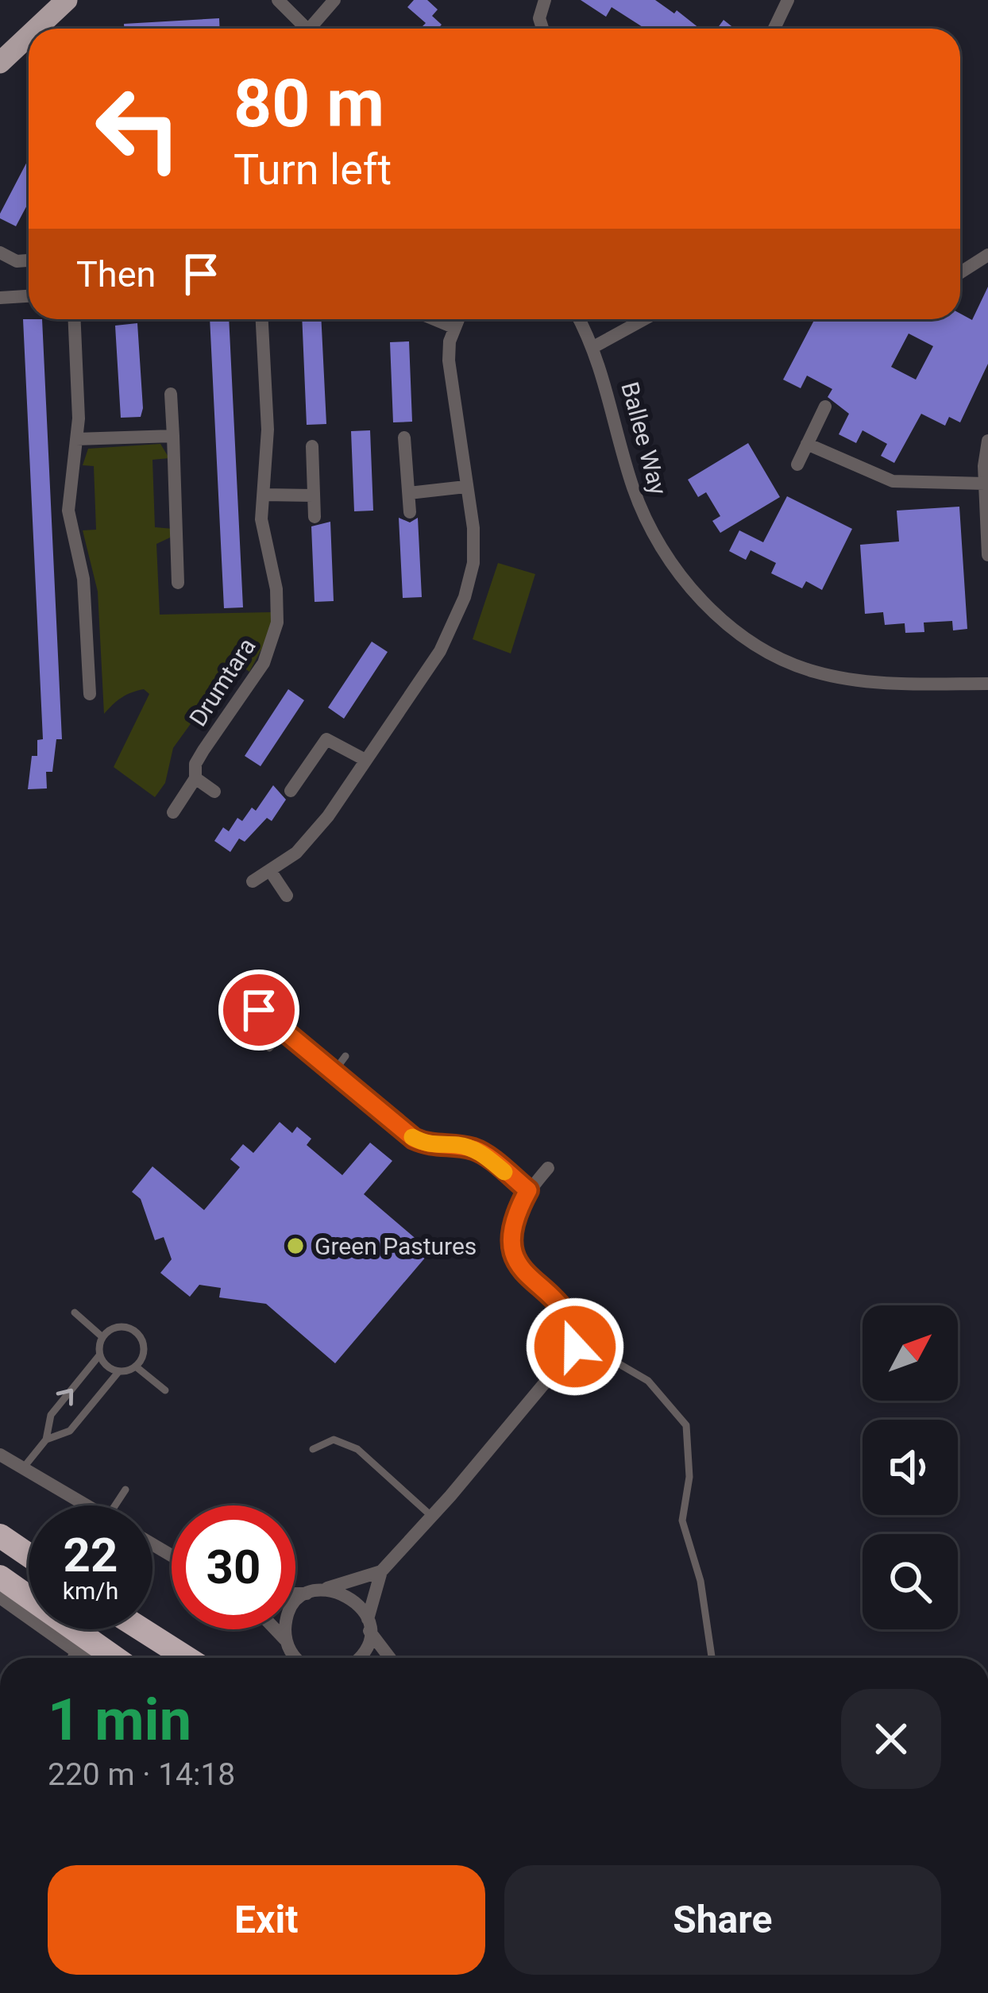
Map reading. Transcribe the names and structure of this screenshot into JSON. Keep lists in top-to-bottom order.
{
  "streets": {
    "street": ["Ballee Way", "Drumtara"]
  },
  "places": ["Green Pastures"],
  "north": "top right",
  "page": {
    "turn": ["80 m", "Turn left"],
    "then": "Then",
    "speed": "22 km/h",
    "limit": "30",
    "heading": ["1 min", "220 m · 14:18"],
    "buttons": ["Exit", "Share"]
  }
}
